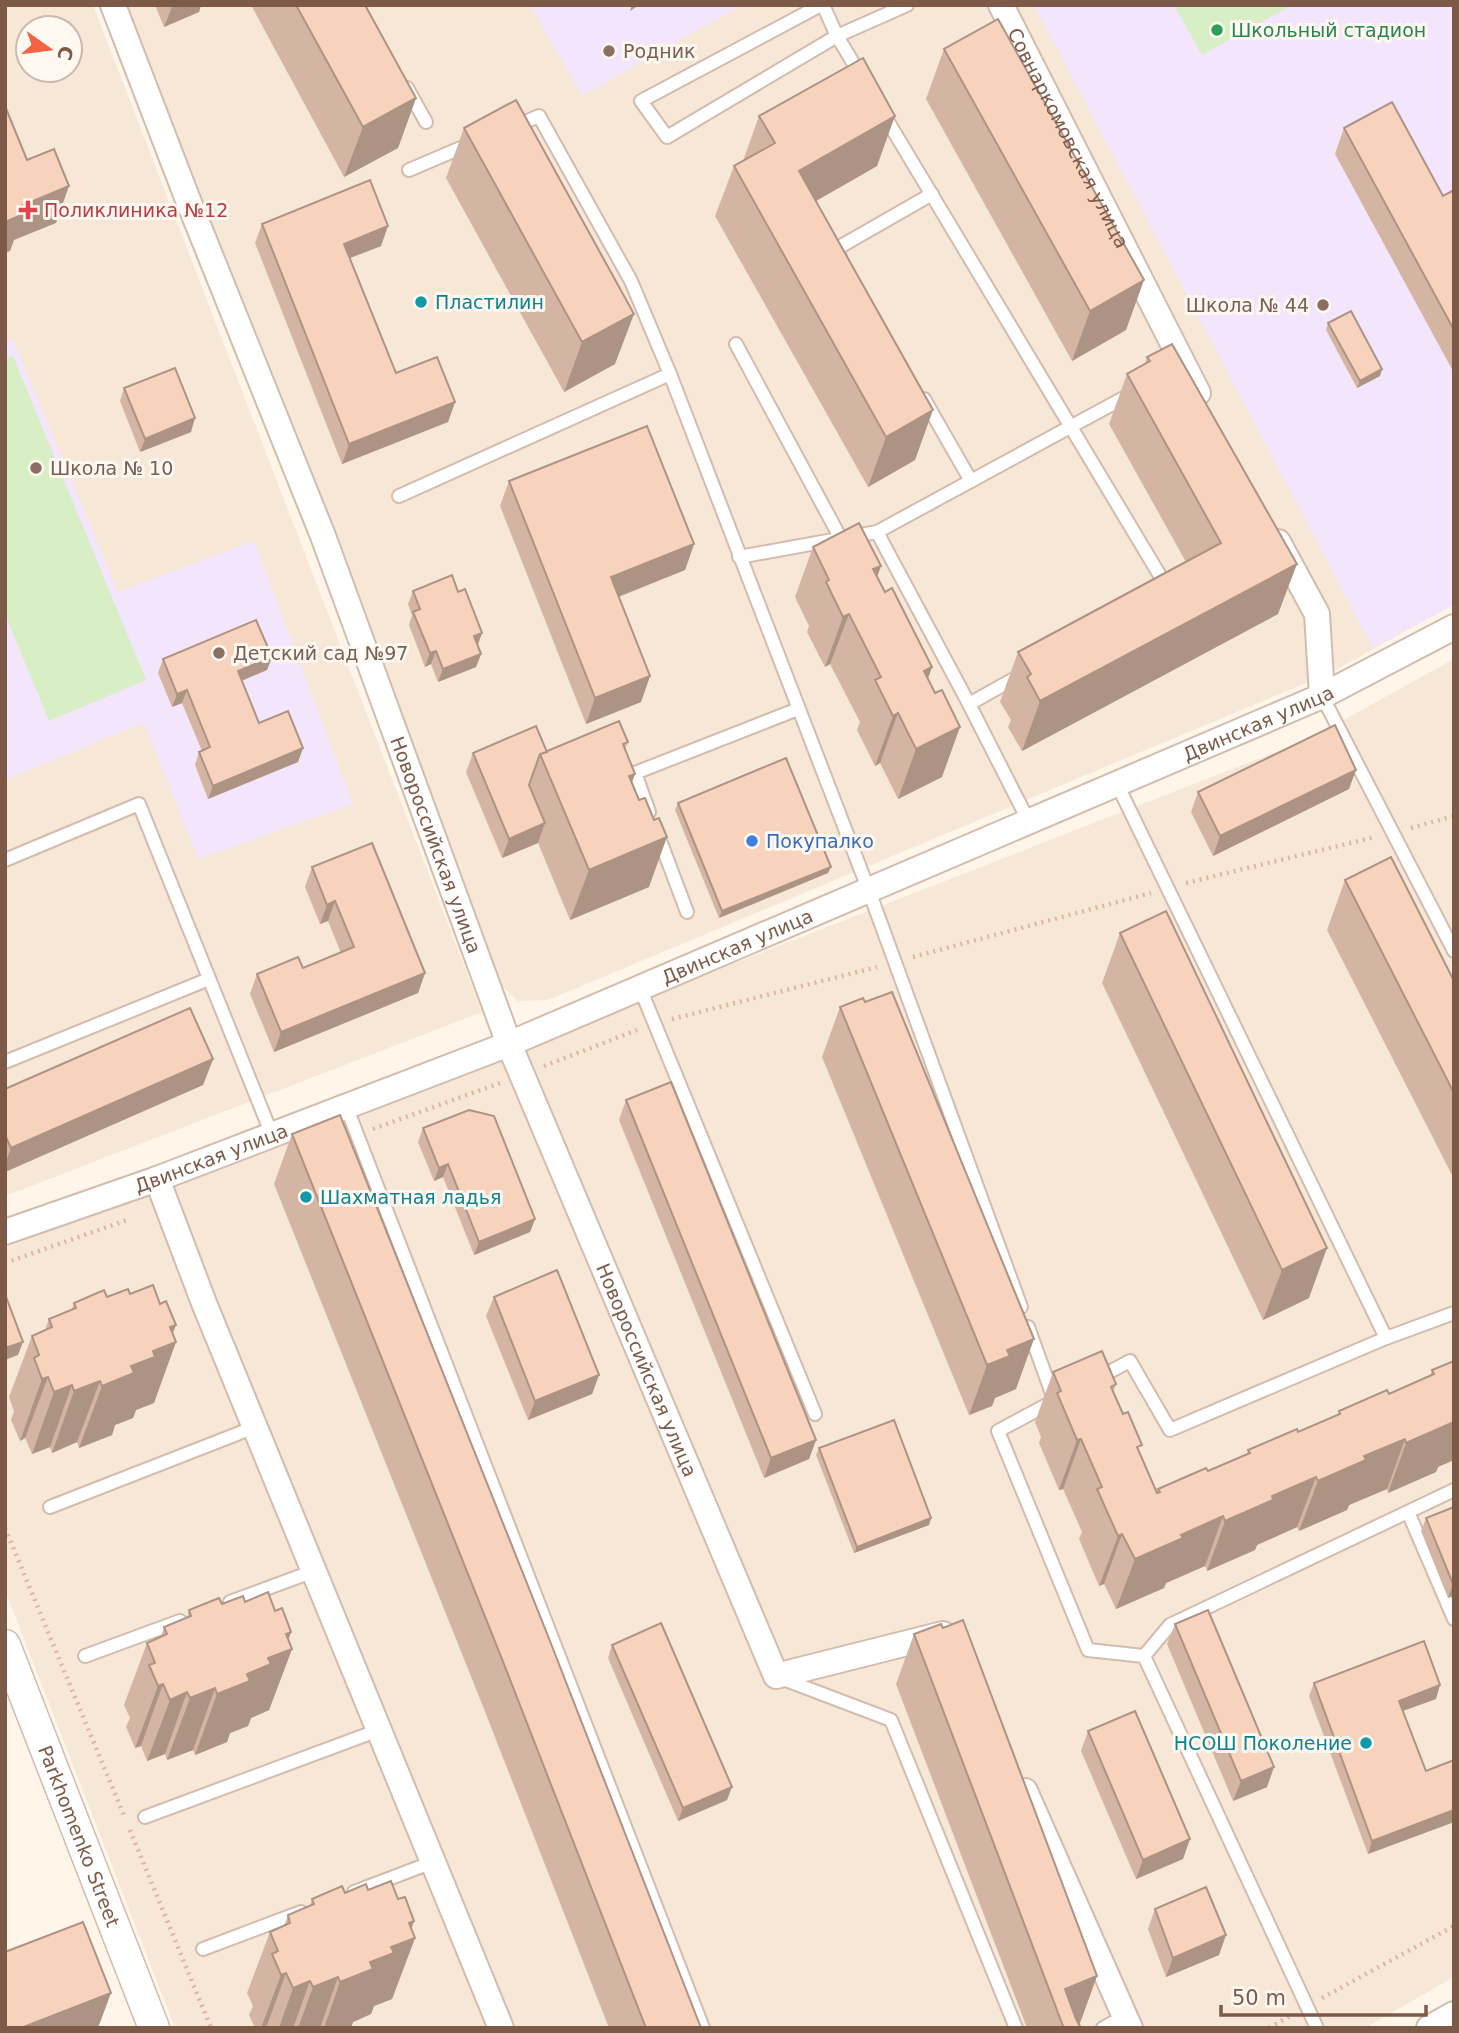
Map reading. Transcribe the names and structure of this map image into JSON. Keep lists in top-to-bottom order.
{
  "streets": {
    "street": [
      "Совнаркомовская улица",
      "Двинская улица",
      "Новороссийская улица",
      "Parkhomenko Street"
    ]
  },
  "crossings": [
    ["Двинская улица", "Новороссийская улица"]
  ],
  "places": {
    "other": [
      "Школьный стадион",
      "Родник",
      "Пластилин",
      "Школа № 44",
      "Школа № 10",
      "Детский сад №97",
      "Покупалко",
      "Шахматная ладья",
      "НСОШ Поколение"
    ],
    "health": ["Поликлиника №12"]
  },
  "scale_bar": "50 m",
  "north": "right"
}
